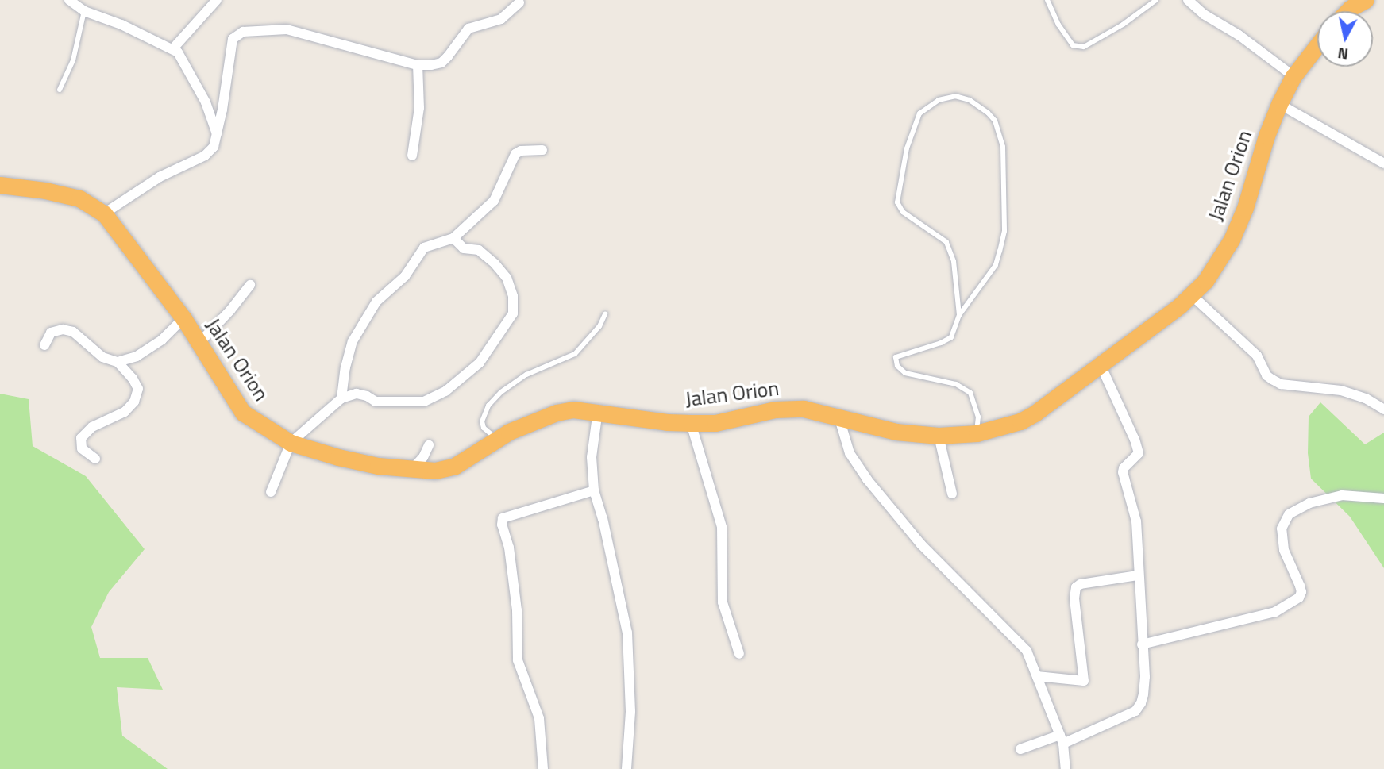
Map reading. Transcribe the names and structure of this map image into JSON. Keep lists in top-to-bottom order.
{
  "streets": {
    "highway": ["Jalan Orion"]
  },
  "north": "bottom"
}
